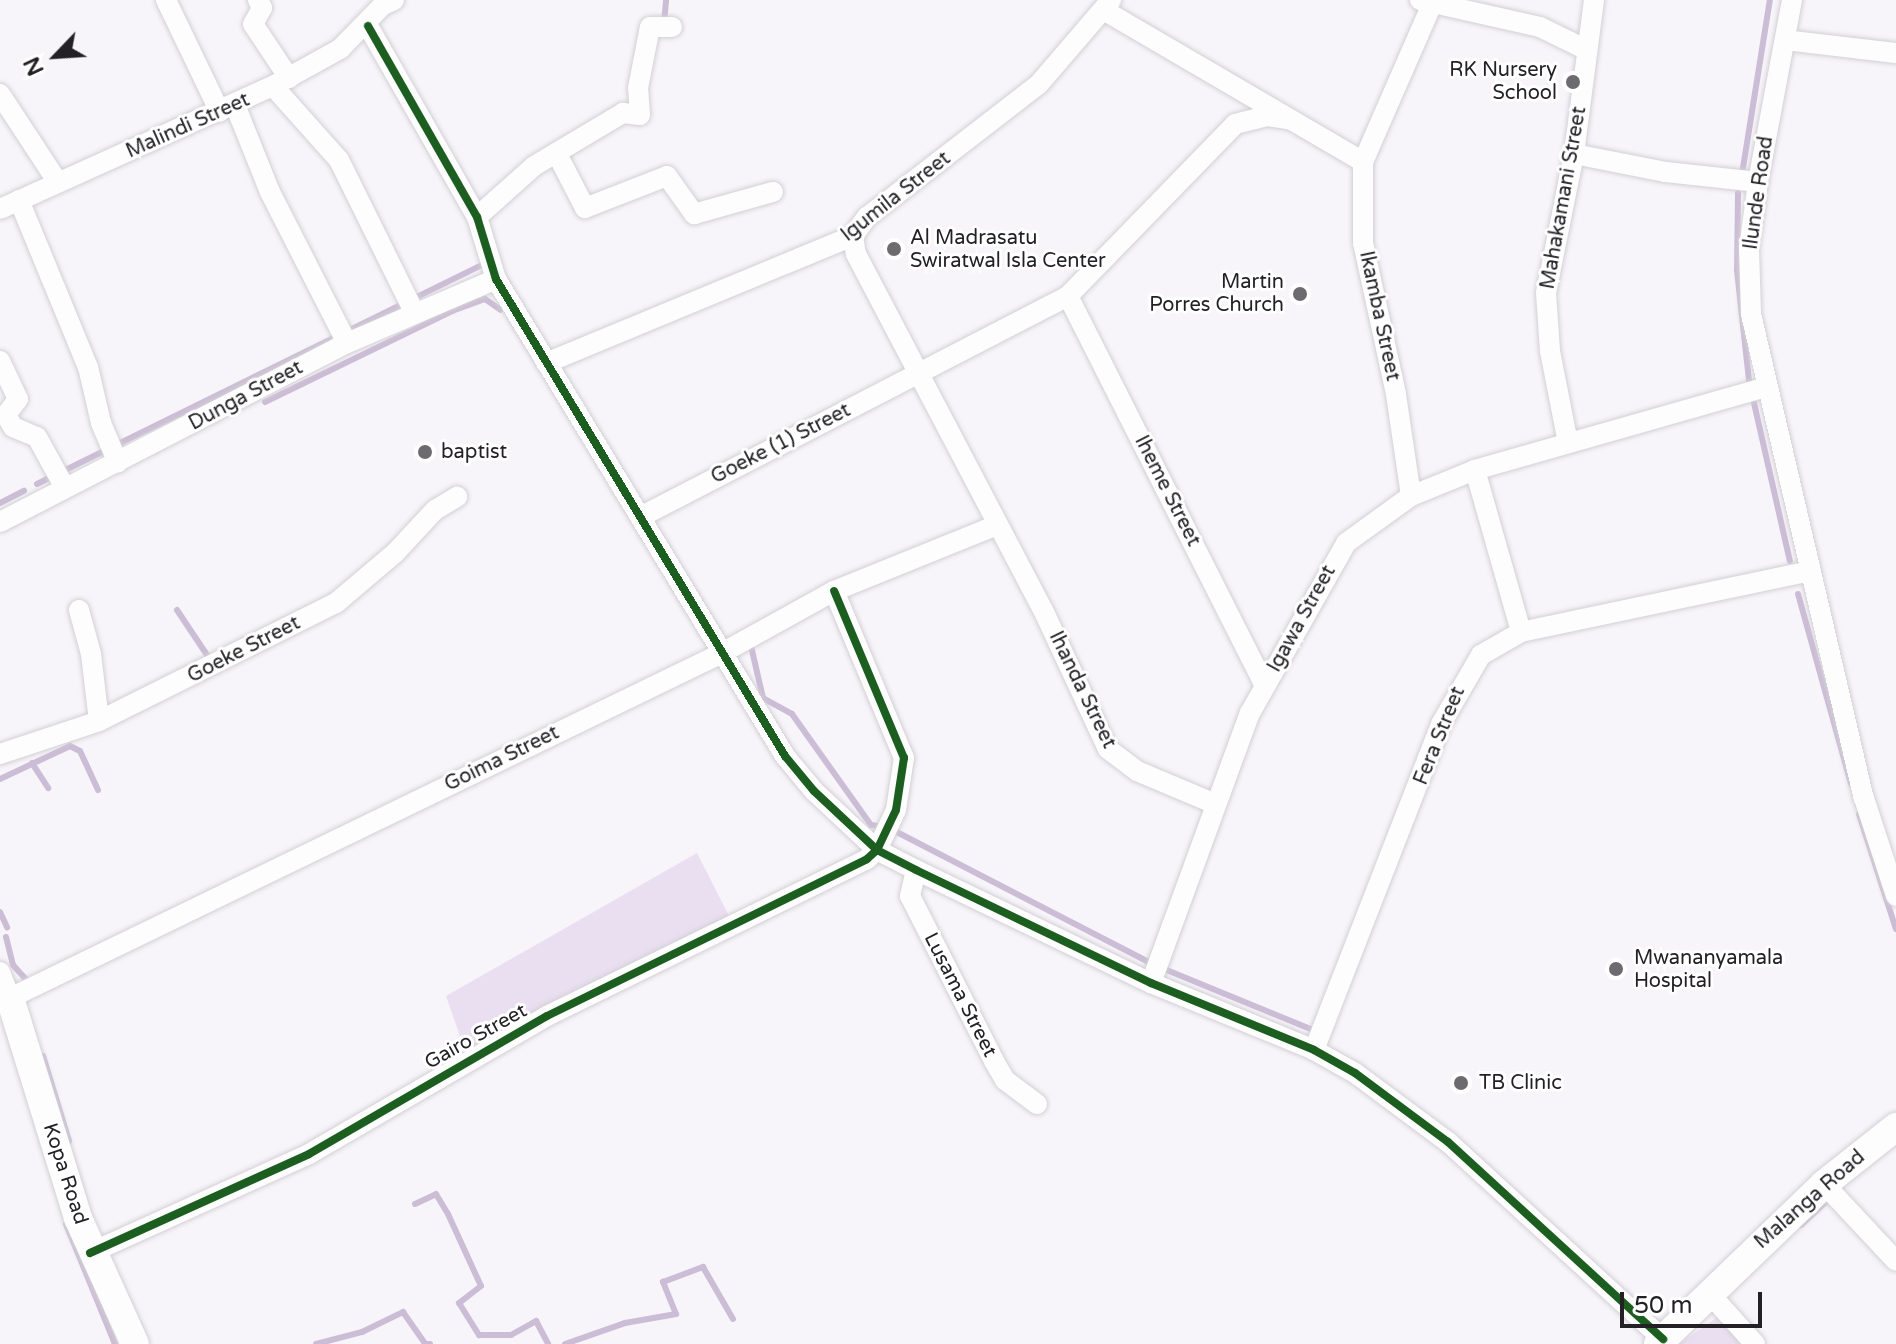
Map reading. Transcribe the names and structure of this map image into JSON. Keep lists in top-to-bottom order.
{
  "streets": {
    "street": [
      "Malindi Street",
      "Ilunde Road",
      "Igumila Street",
      "Mahakamani Street",
      "Ikamba Street",
      "Dunga Street",
      "Goeke (1) Street",
      "Iheme Street",
      "Igawa Street",
      "Goeke Street",
      "Ihanda Street",
      "Fera Street",
      "Goima Street",
      "Lusama Street",
      "Gairo Street",
      "Kopa Road",
      "Malanga Road"
    ]
  },
  "crossings": [
    ["Ilunde Road", "Igawa Street"],
    ["Ilunde Road", "Fera Street"],
    ["Igumila Street", "Ihanda Street"],
    ["Mahakamani Street", "Igawa Street"],
    ["Ikamba Street", "Igawa Street"],
    ["Goeke (1) Street", "Iheme Street"],
    ["Goeke (1) Street", "Ihanda Street"],
    ["Iheme Street", "Igawa Street"],
    ["Igawa Street", "Ihanda Street"],
    ["Ihanda Street", "Goima Street"],
    ["Goima Street", "Kopa Road"],
    ["Gairo Street", "Kopa Road"]
  ],
  "places": [
    "RK Nursery School",
    "Al Madrasatu Swiratwal Isla Center",
    "Martin Porres Church",
    "baptist",
    "Mwananyamala Hospital",
    "TB Clinic"
  ],
  "scale_bar": "50 m",
  "north": "bottom left"
}
